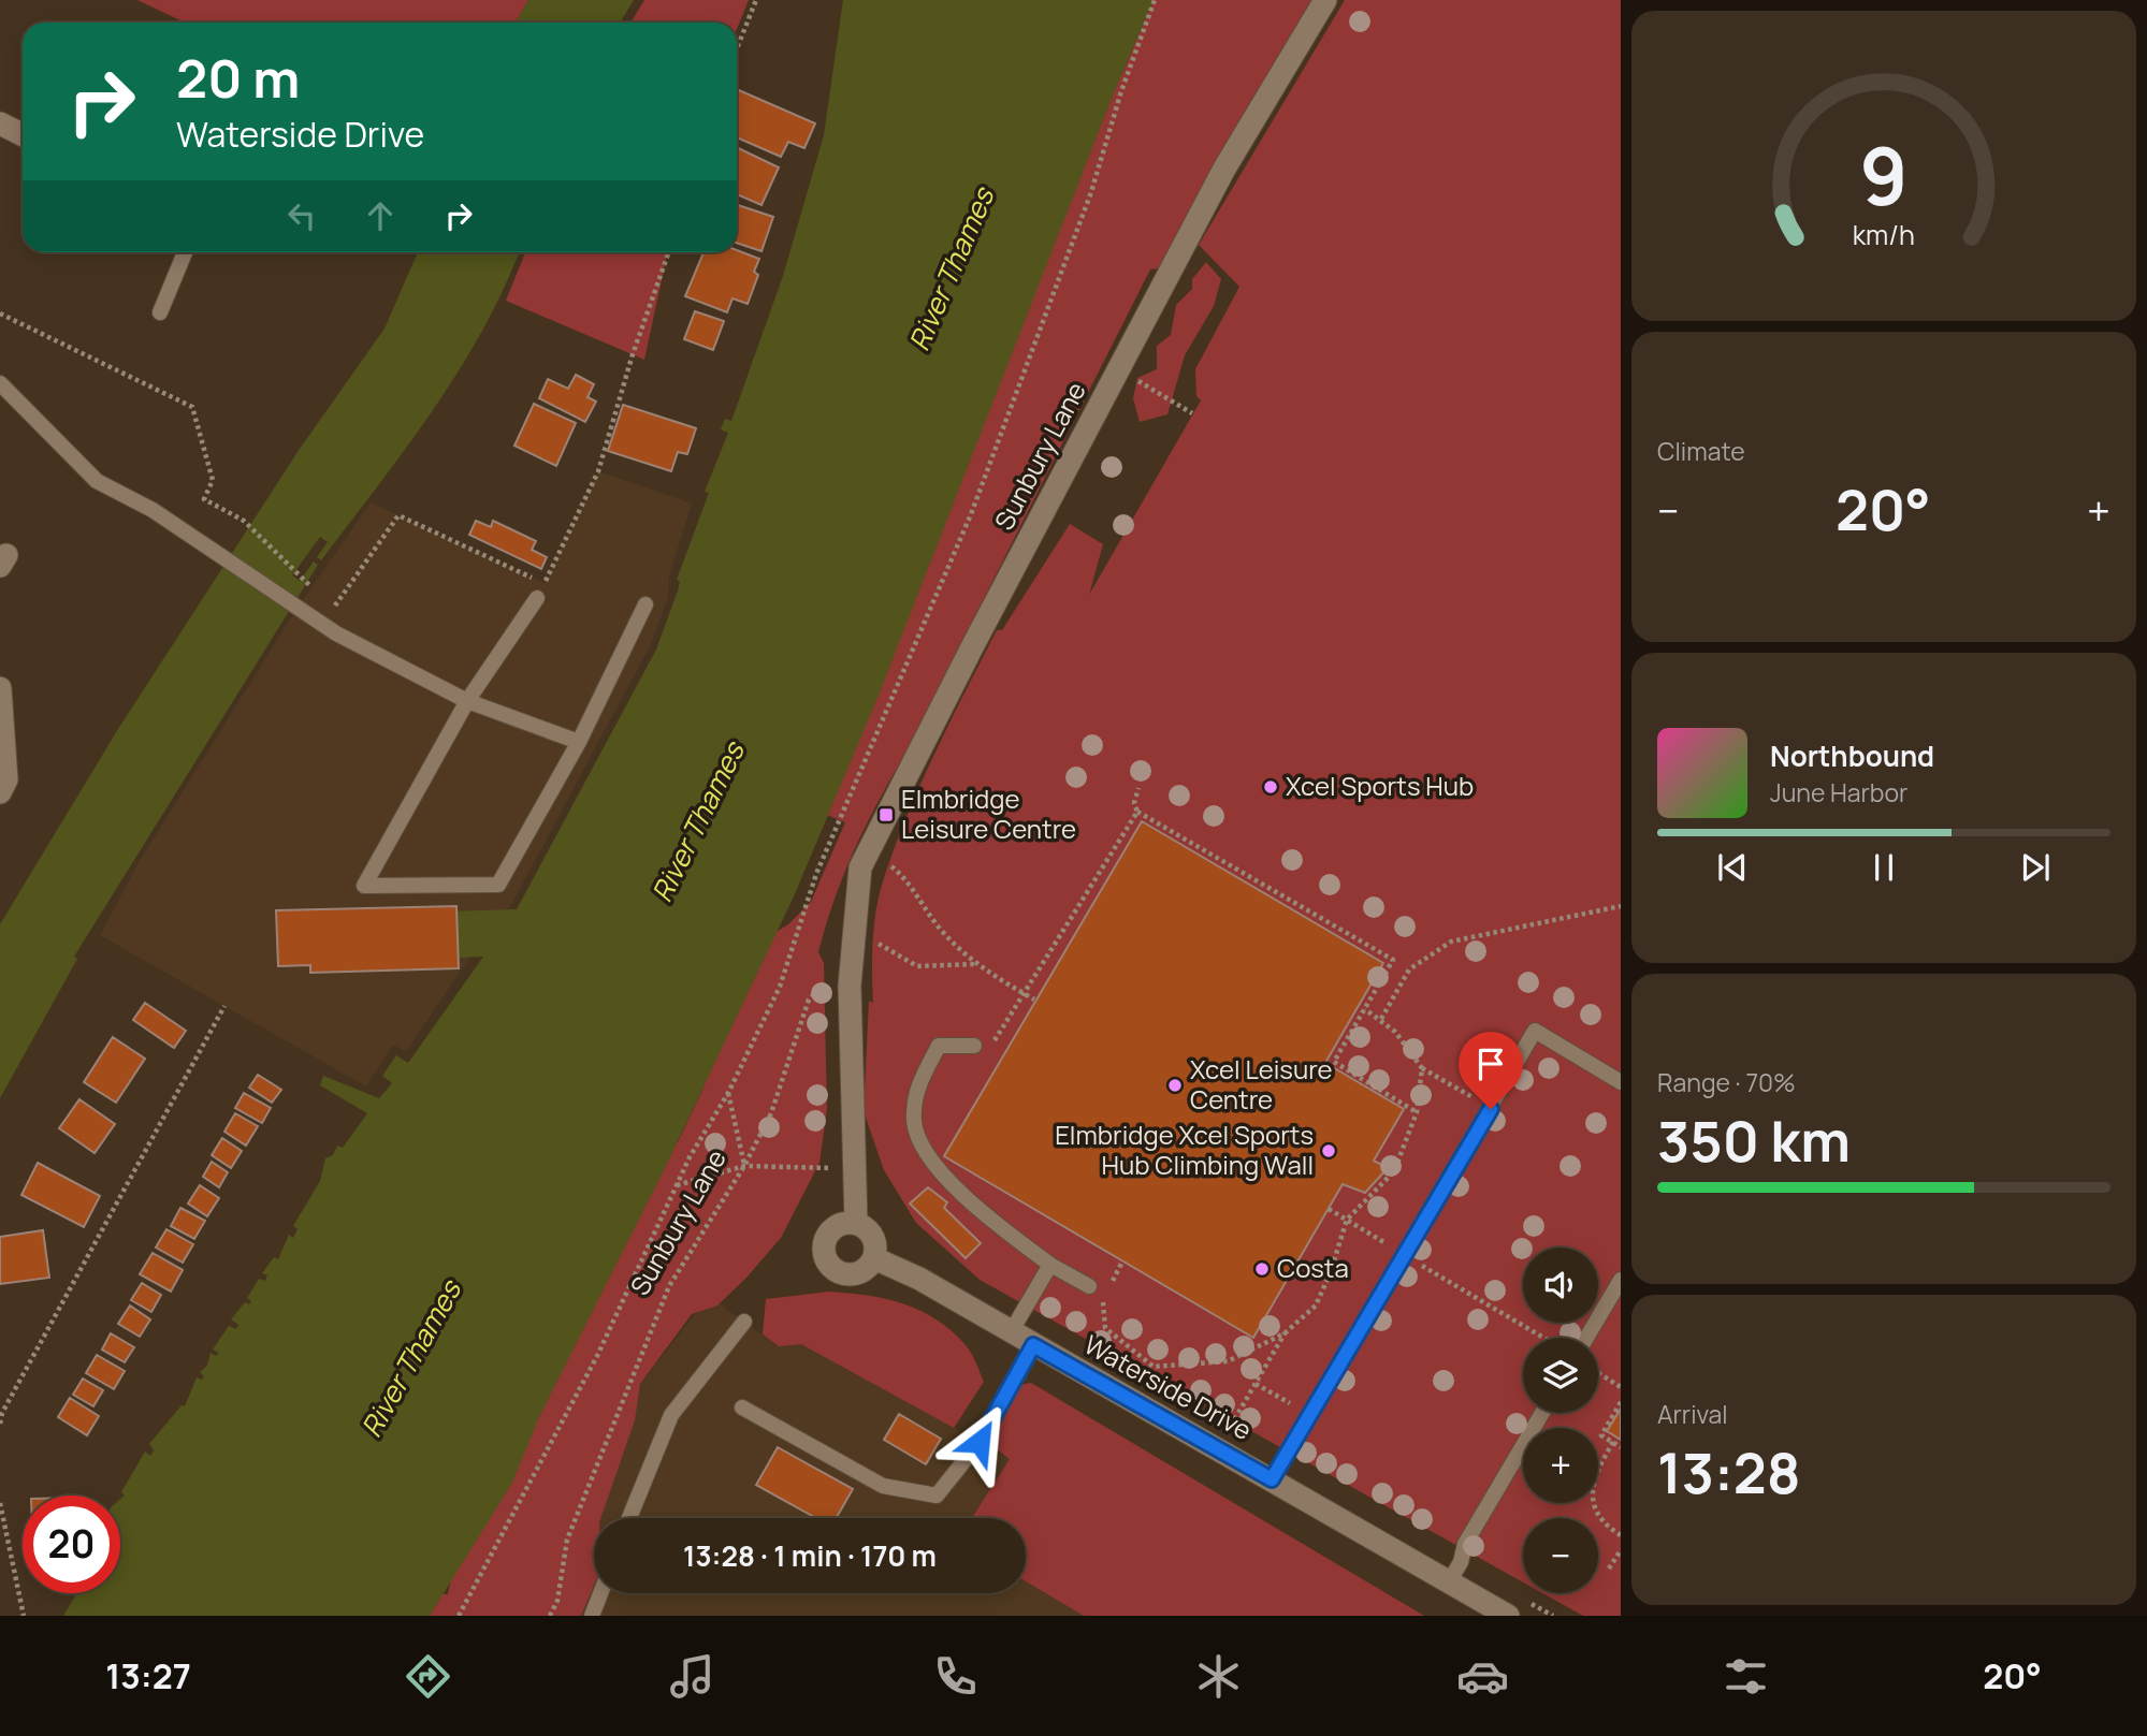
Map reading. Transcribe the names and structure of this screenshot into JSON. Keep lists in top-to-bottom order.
{
  "streets": {
    "street": ["Sunbury Lane", "Waterside Drive"]
  },
  "crossings": [
    ["Sunbury Lane", "Waterside Drive"]
  ],
  "water": ["River Thames"],
  "places": {
    "other": [
      "Xcel Sports Hub",
      "Xcel Leisure Centre",
      "Elmbridge Xcel Sports Hub Climbing Wall",
      "Costa"
    ],
    "transit": ["Elmbridge Leisure Centre"]
  },
  "page": {
    "turn": ["20 m", "Waterside Drive"],
    "tile": [
      "Climate",
      ["Range · 70%", "350 km"],
      ["Arrival", "13:28"]
    ],
    "heat": ["−", "20°", "+"],
    "song": ["Northbound", "June Harbor"],
    "map_buttons": ["+", "−"],
    "limit": "20",
    "trip": "13:28 · 1 min · 170 m",
    "tabs": ["13:27", "20°"],
    "gauge": ["9", "km/h"]
  }
}
